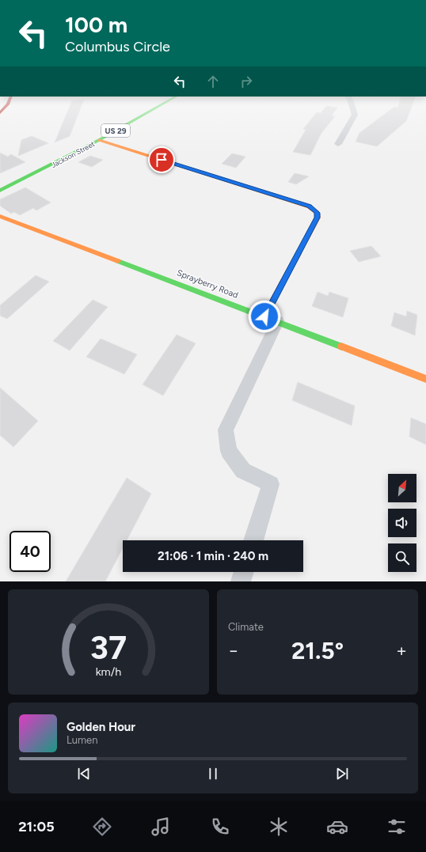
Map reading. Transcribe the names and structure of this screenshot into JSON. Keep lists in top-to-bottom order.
{
  "streets": {
    "street": ["US 29", "Jackson Street", "Sprayberry Road"]
  },
  "north": "top right",
  "page": {
    "turn": ["100 m", "Columbus Circle"],
    "limit": "40",
    "trip": "21:06 · 1 min · 240 m",
    "tile": "Climate",
    "heat": ["−", "21.5°", "+"],
    "song": ["Golden Hour", "Lumen"],
    "tabs": "21:05",
    "gauge": ["37", "km/h"]
  }
}
